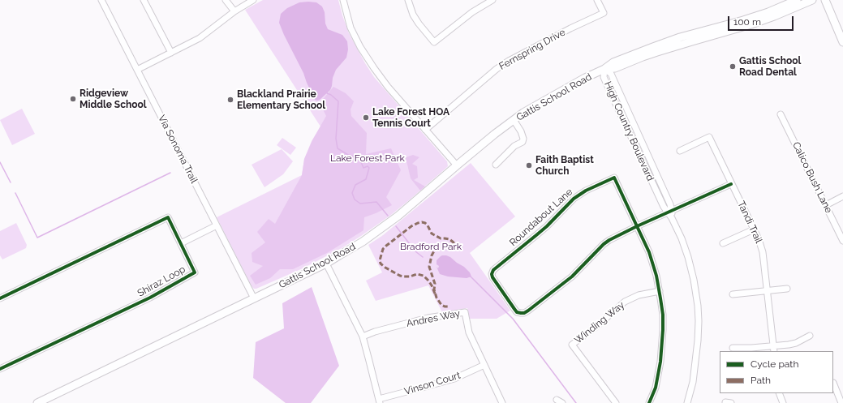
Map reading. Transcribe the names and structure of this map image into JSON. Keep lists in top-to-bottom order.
{
  "streets": {
    "main road": ["Gattis School Road"],
    "street": [
      "Fernspring Drive",
      "High Country Boulevard",
      "Via Sonoma Trail",
      "Calico Bush Lane",
      "Roundabout Lane",
      "Tandi Trail",
      "Shiraz Loop",
      "Andres Way",
      "Winding Way",
      "Vinson Court"
    ]
  },
  "crossings": [
    ["Gattis School Road", "High Country Boulevard"],
    ["Gattis School Road", "Via Sonoma Trail"],
    ["High Country Boulevard", "Roundabout Lane"],
    ["Roundabout Lane", "Tandi Trail"],
    ["Andres Way", "Vinson Court"]
  ],
  "parks": ["Lake Forest Park", "Bradford Park"],
  "places": [
    "Gattis School Road Dental",
    "Ridgeview Middle School",
    "Blackland Prairie Elementary School",
    "Lake Forest HOA Tennis Court",
    "Faith Baptist Church"
  ],
  "legend": ["Cycle path", "Path"],
  "scale_bar": "100 m"
}
